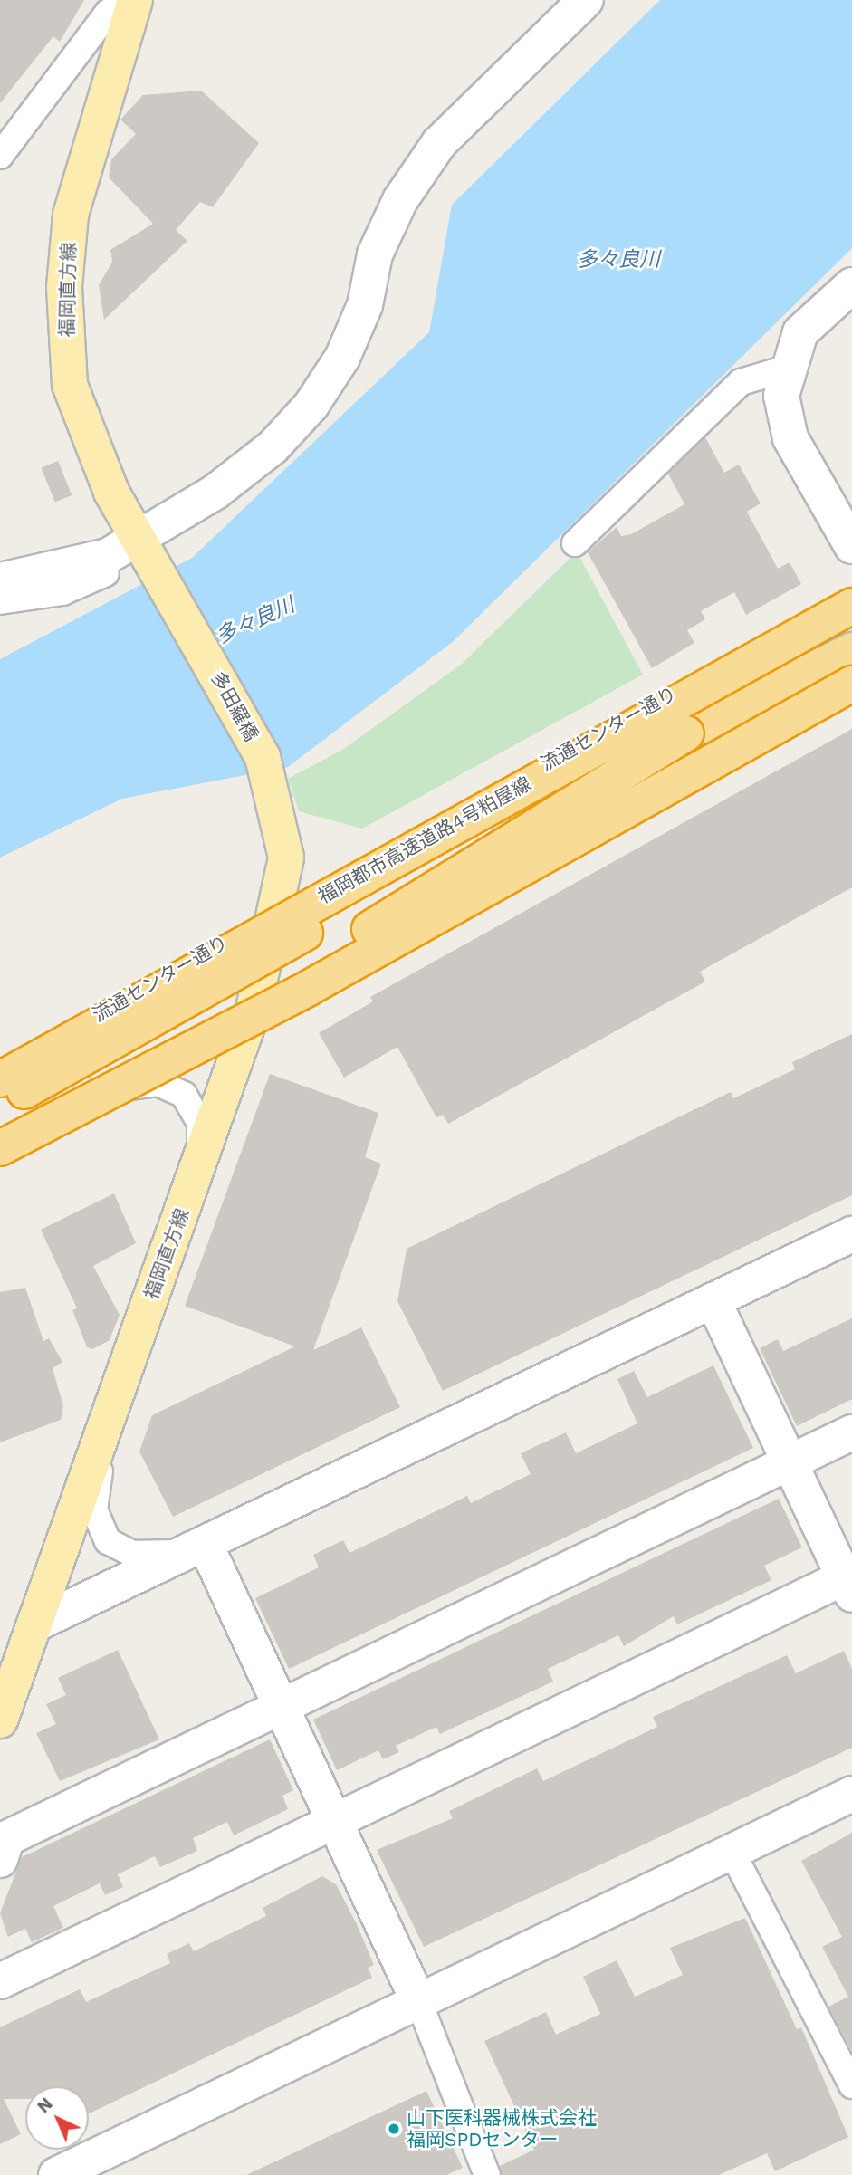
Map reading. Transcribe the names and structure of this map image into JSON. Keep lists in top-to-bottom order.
{
  "streets": {
    "highway": ["流通センター通り", "福岡都市高速道路4号粕屋線"],
    "main road": ["福岡直方線", "多田羅橋"]
  },
  "crossings": [
    ["福岡直方線", "多田羅橋"],
    ["福岡直方線", "流通センター通り"],
    ["流通センター通り", "福岡都市高速道路4号粕屋線"]
  ],
  "water": ["多々良川"],
  "places": ["山下医科器械株式会社 福岡SPDセンター"],
  "north": "top left"
}
